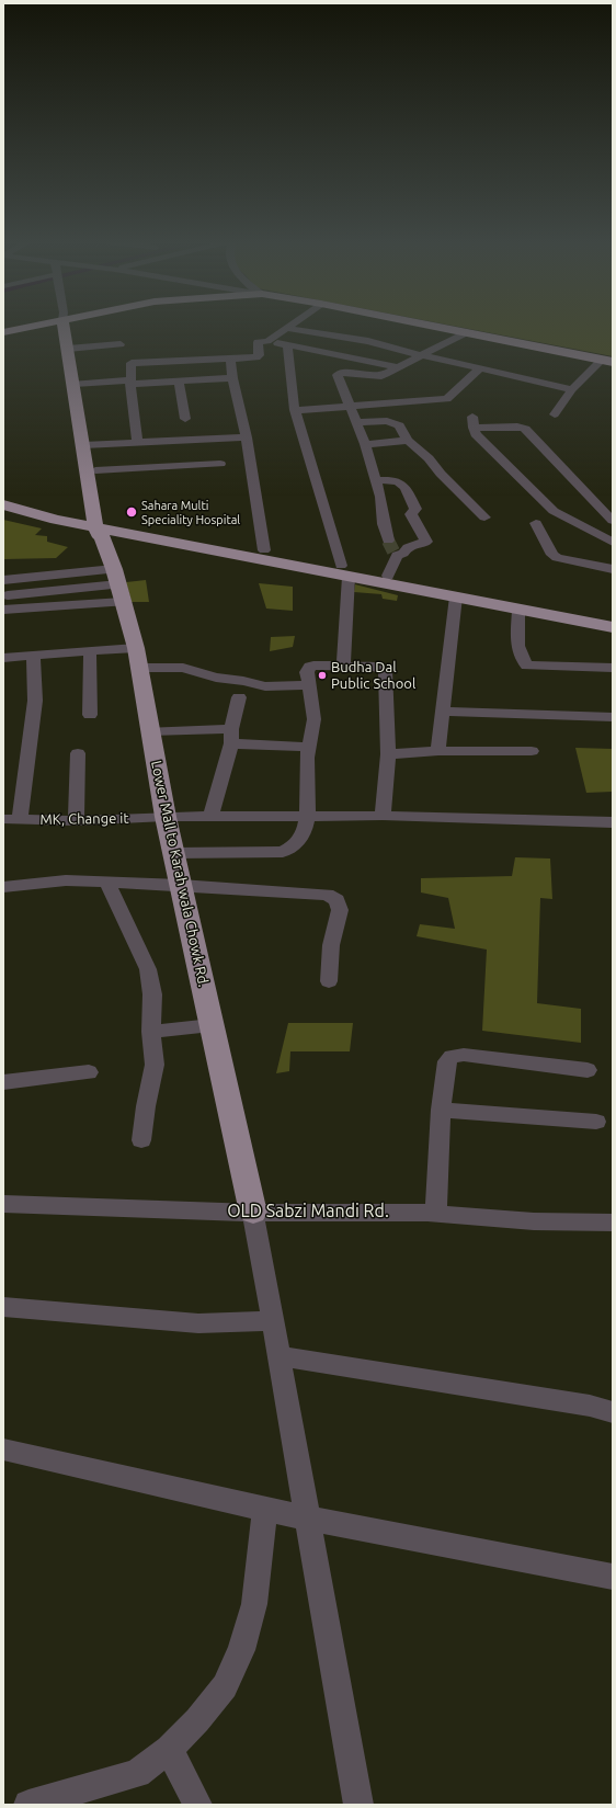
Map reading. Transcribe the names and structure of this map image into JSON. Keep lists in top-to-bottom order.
{
  "streets": {
    "main road": ["Lower Mall to Karah wala Chowk Rd."],
    "street": ["MK, Change it", "OLD Sabzi Mandi Rd."]
  },
  "crossings": [
    ["MK, Change it", "Lower Mall to Karah wala Chowk Rd."],
    ["Lower Mall to Karah wala Chowk Rd.", "OLD Sabzi Mandi Rd."]
  ],
  "places": ["Sahara Multi Speciality Hospital", "Budha Dal Public School"]
}
